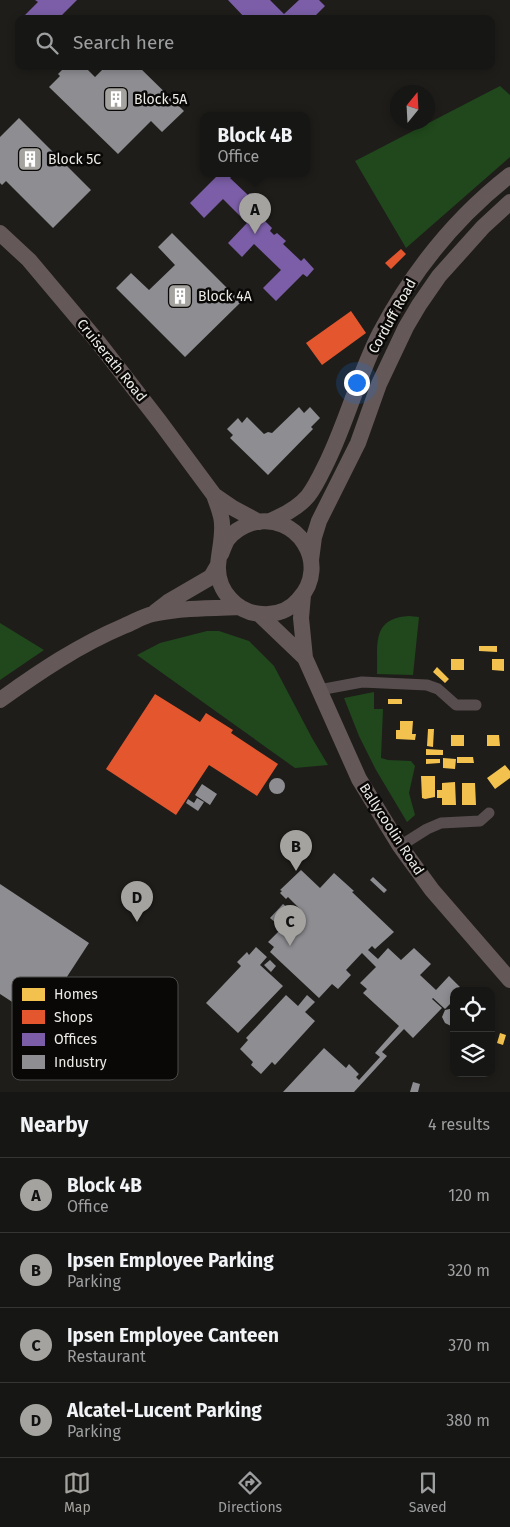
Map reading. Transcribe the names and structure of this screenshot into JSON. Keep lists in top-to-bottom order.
{
  "streets": {
    "main road": ["Corduff Road", "Cruiserath Road", "Ballycoolin Road"]
  },
  "crossings": [
    ["Corduff Road", "Cruiserath Road"],
    ["Corduff Road", "Ballycoolin Road"],
    ["Cruiserath Road", "Ballycoolin Road"]
  ],
  "places": {
    "building": ["Block 5A", "Block 5C", "Block 4A"]
  },
  "legend": [
    "Homes",
    "Shops",
    "Offices",
    "Industry"
  ],
  "north": "top",
  "page": {
    "search": "Search here",
    "popup": ["Block 4B", "Office"],
    "pins": [
      "A",
      "B",
      "D",
      "C"
    ],
    "heading": ["Nearby", "4 results"],
    "list": [
      {
        "mark": "A",
        "name": "Block 4B",
        "note": "Office",
        "value": "120 m"
      },
      {
        "mark": "B",
        "name": "Ipsen Employee Parking",
        "note": "Parking",
        "value": "320 m"
      },
      {
        "mark": "C",
        "name": "Ipsen Employee Canteen",
        "note": "Restaurant",
        "value": "370 m"
      },
      {
        "mark": "D",
        "name": "Alcatel-Lucent Parking",
        "note": "Parking",
        "value": "380 m"
      }
    ],
    "nav": ["Map", "Directions", "Saved"]
  }
}
